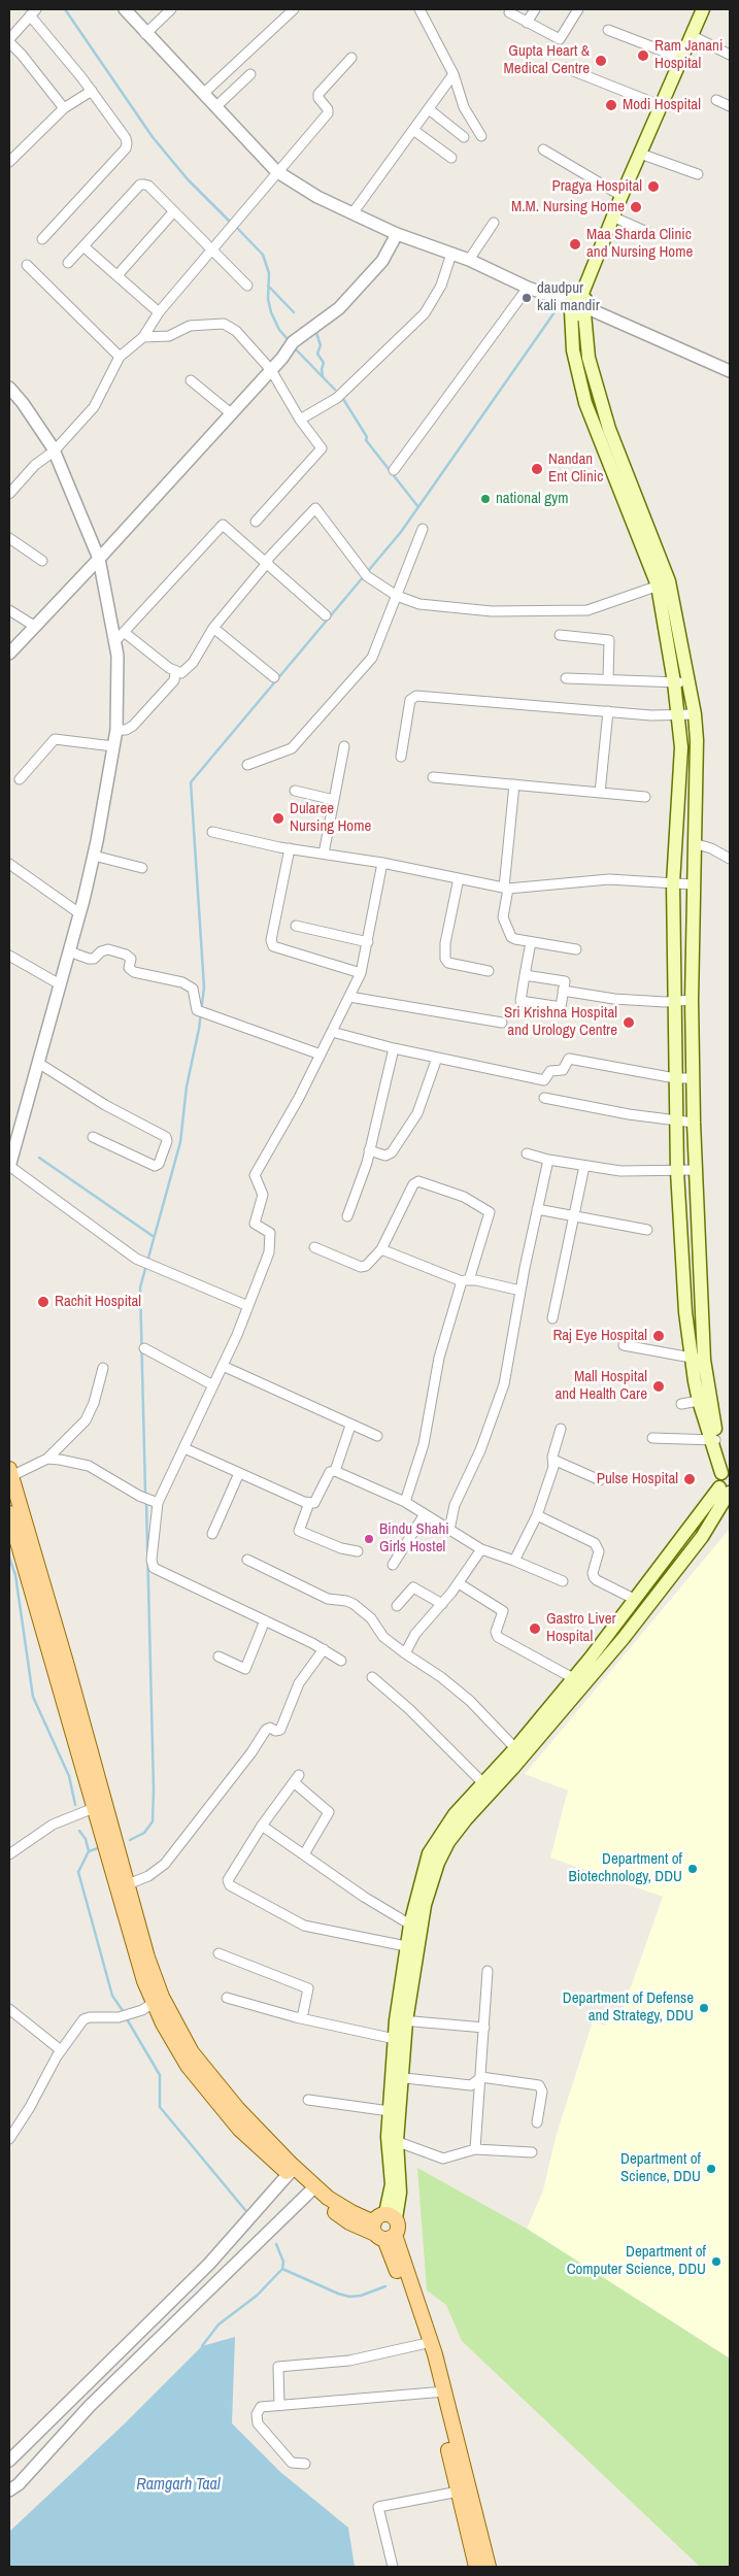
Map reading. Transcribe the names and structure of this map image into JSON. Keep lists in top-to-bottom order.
{
  "water": ["Ramgarh Taal"],
  "places": [
    "Ram Janani Hospital",
    "Gupta Heart & Medical Centre",
    "Modi Hospital",
    "Pragya Hospital",
    "M.M. Nursing Home",
    "Maa Sharda Clinic and Nursing Home",
    "daudpur kali mandir",
    "Nandan Ent Clinic",
    "national gym",
    "Dularee Nursing Home",
    "Sri Krishna Hospital and Urology Centre",
    "Rachit Hospital",
    "Raj Eye Hospital",
    "Mall Hospital and Health Care",
    "Pulse Hospital",
    "Bindu Shahi Girls Hostel",
    "Gastro Liver Hospital",
    "Department of Biotechnology, DDU",
    "Department of Defense and Strategy, DDU",
    "Department of Science, DDU",
    "Department of Computer Science, DDU"
  ]
}
